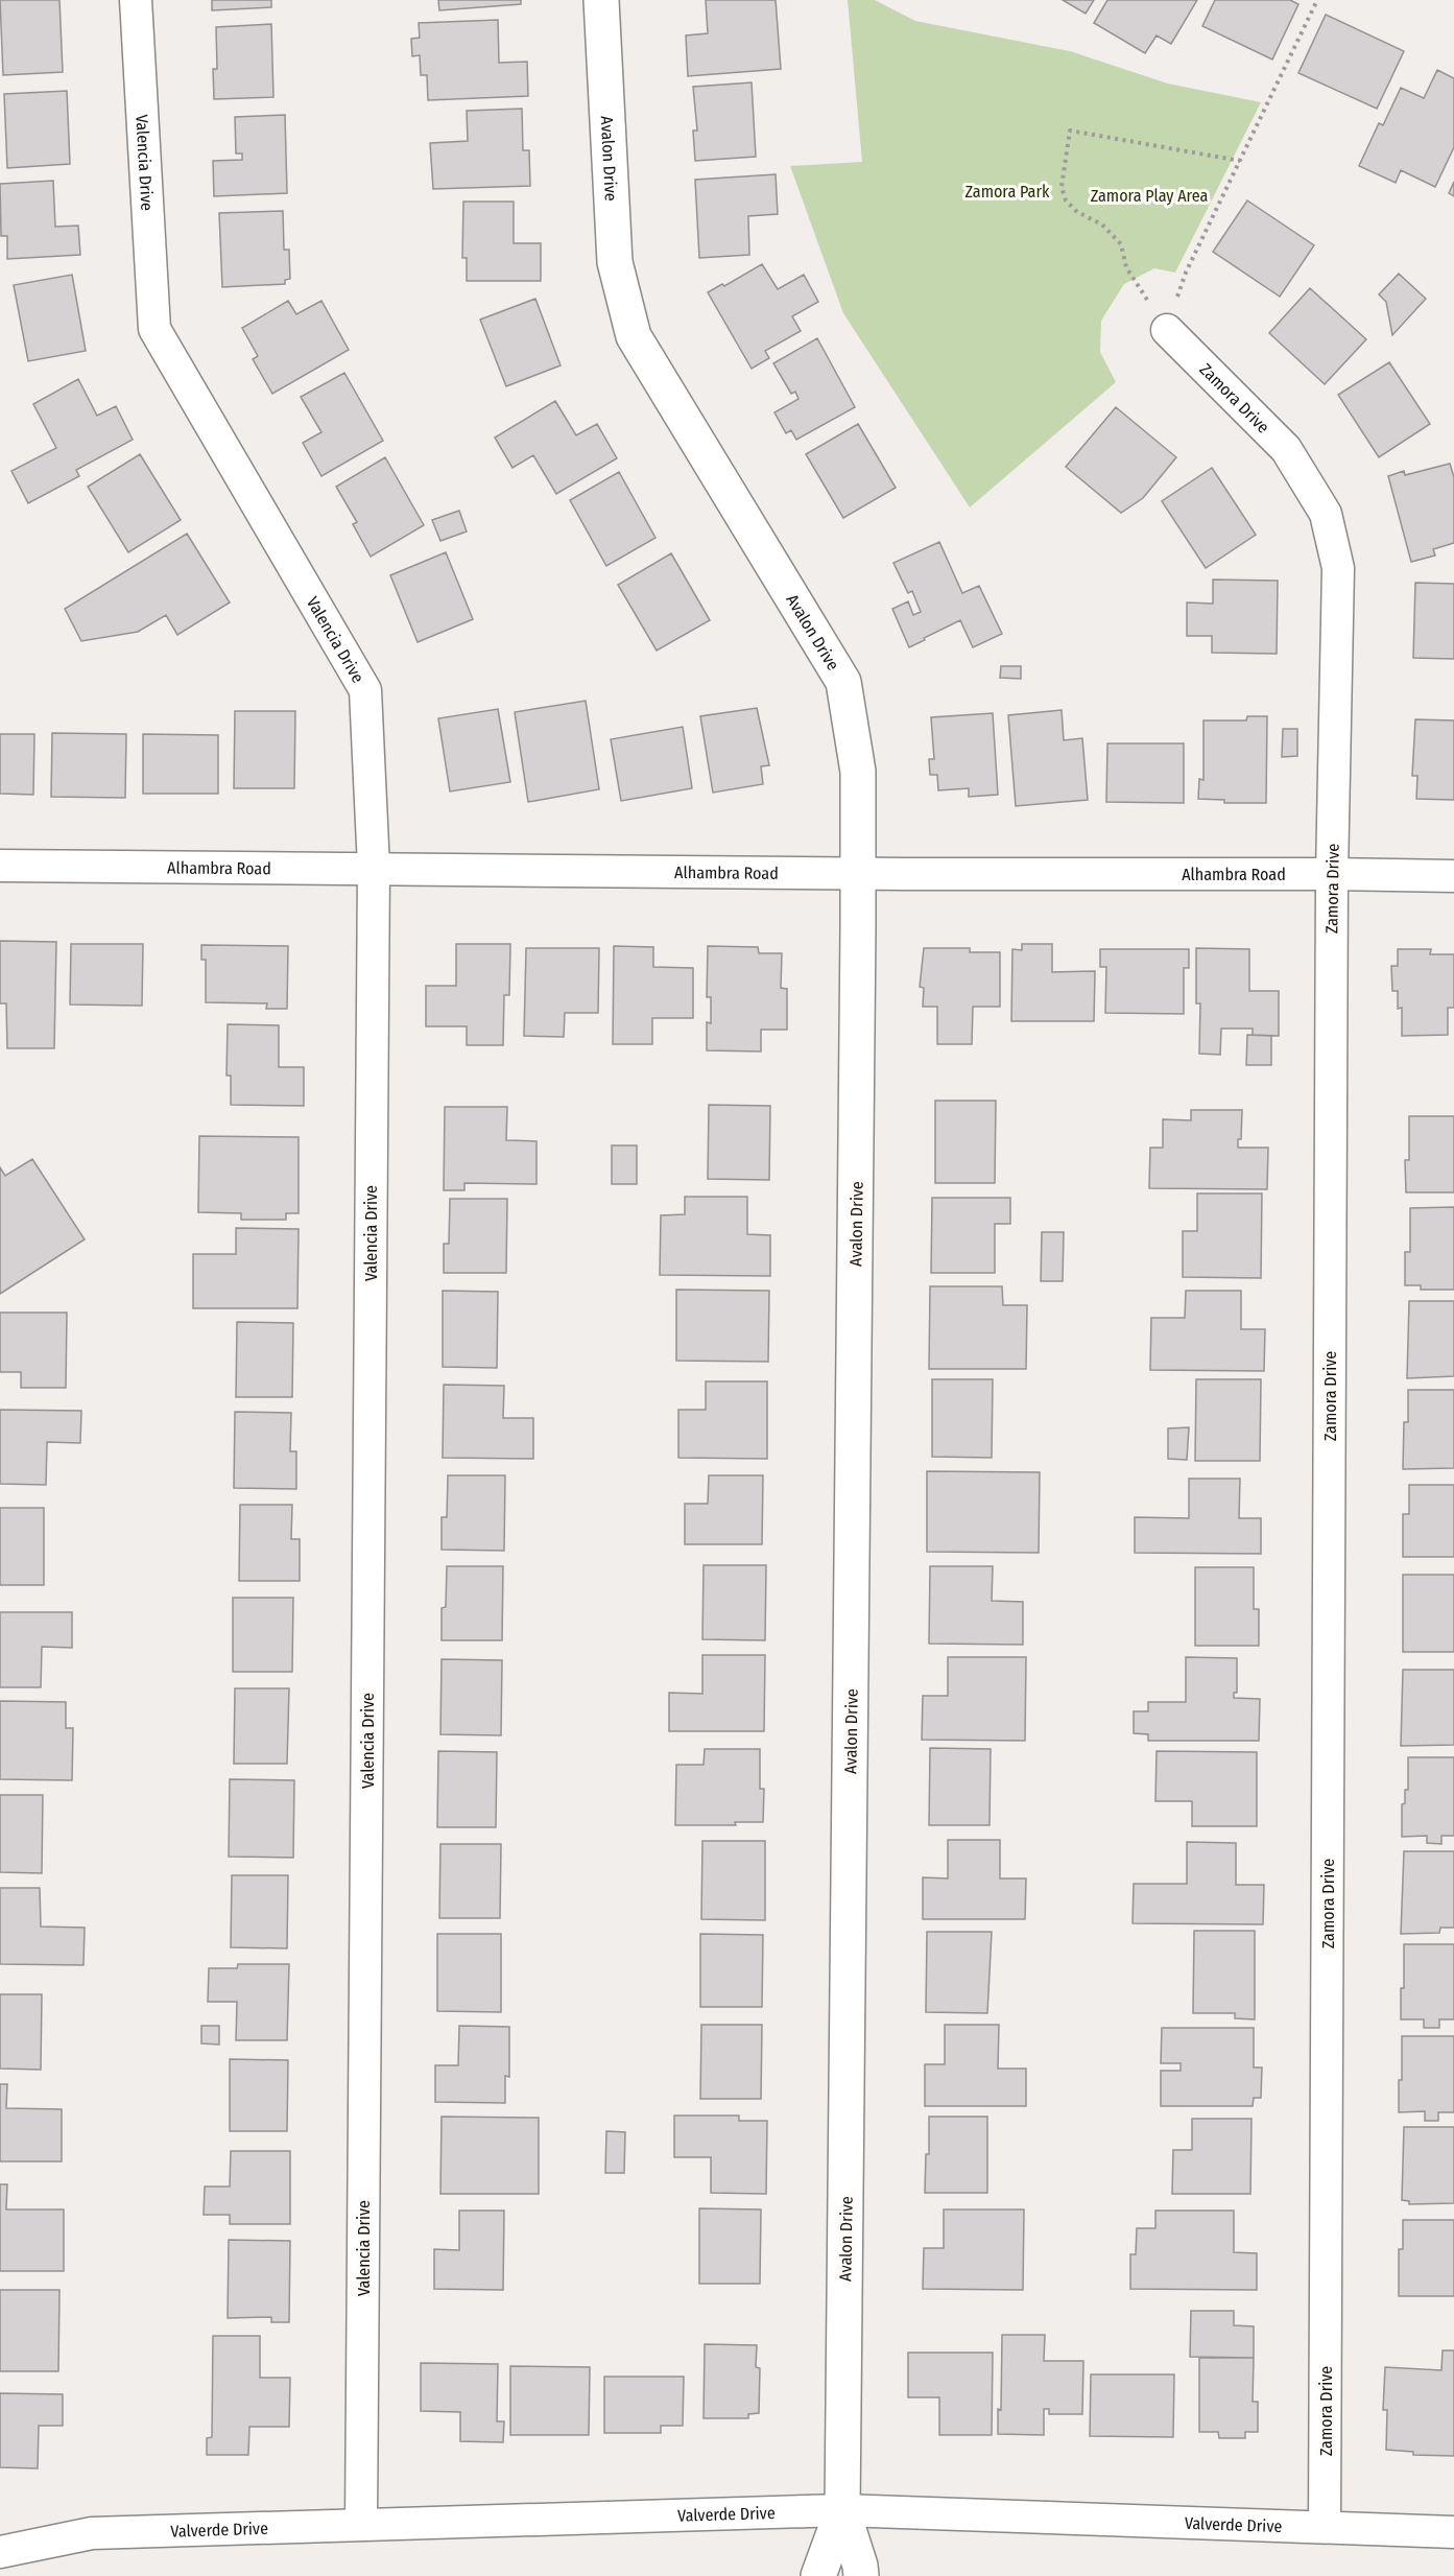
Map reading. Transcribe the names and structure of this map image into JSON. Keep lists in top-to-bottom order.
{
  "streets": {
    "street": [
      "Avalon Drive",
      "Valencia Drive",
      "Zamora Drive",
      "Alhambra Road",
      "Valverde Drive"
    ]
  },
  "crossings": [
    ["Avalon Drive", "Alhambra Road"],
    ["Avalon Drive", "Valverde Drive"],
    ["Valencia Drive", "Alhambra Road"],
    ["Valencia Drive", "Valverde Drive"],
    ["Zamora Drive", "Alhambra Road"],
    ["Zamora Drive", "Valverde Drive"]
  ],
  "parks": ["Zamora Park", "Zamora Play Area"]
}
